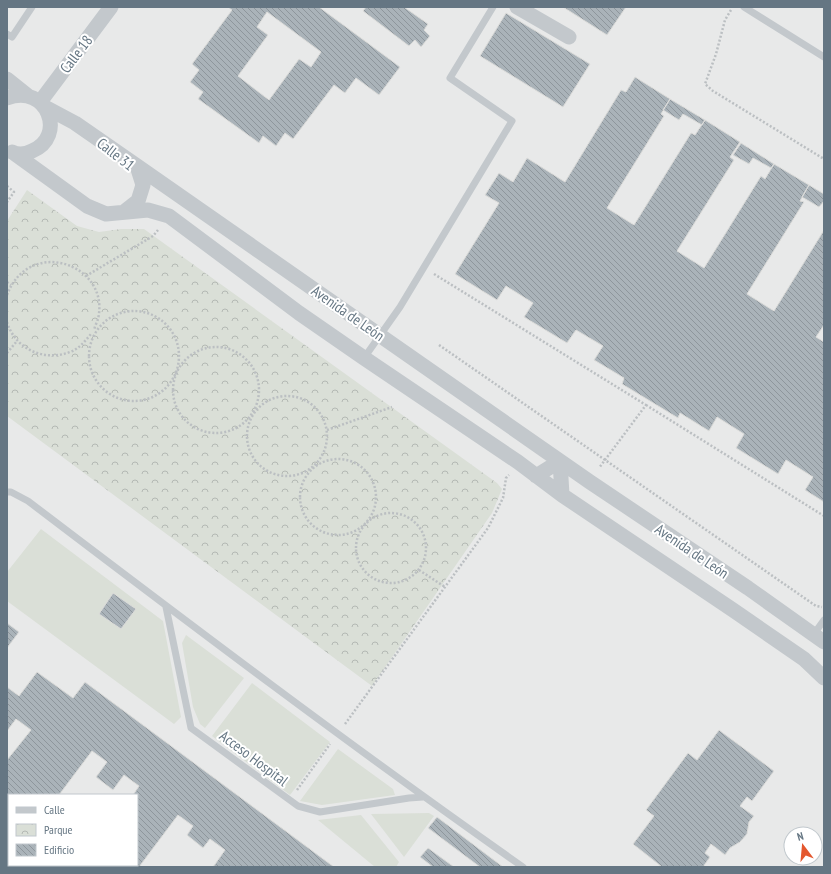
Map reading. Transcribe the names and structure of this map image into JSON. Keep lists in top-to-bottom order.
{
  "streets": {
    "street": ["Calle 18", "Calle 31", "Avenida de León"],
    "lane": ["Acceso Hospital"]
  },
  "crossings": [
    ["Calle 18", "Calle 31"],
    ["Calle 31", "Avenida de León"]
  ],
  "legend": ["Calle", "Parque", "Edificio"],
  "north": "top"
}
